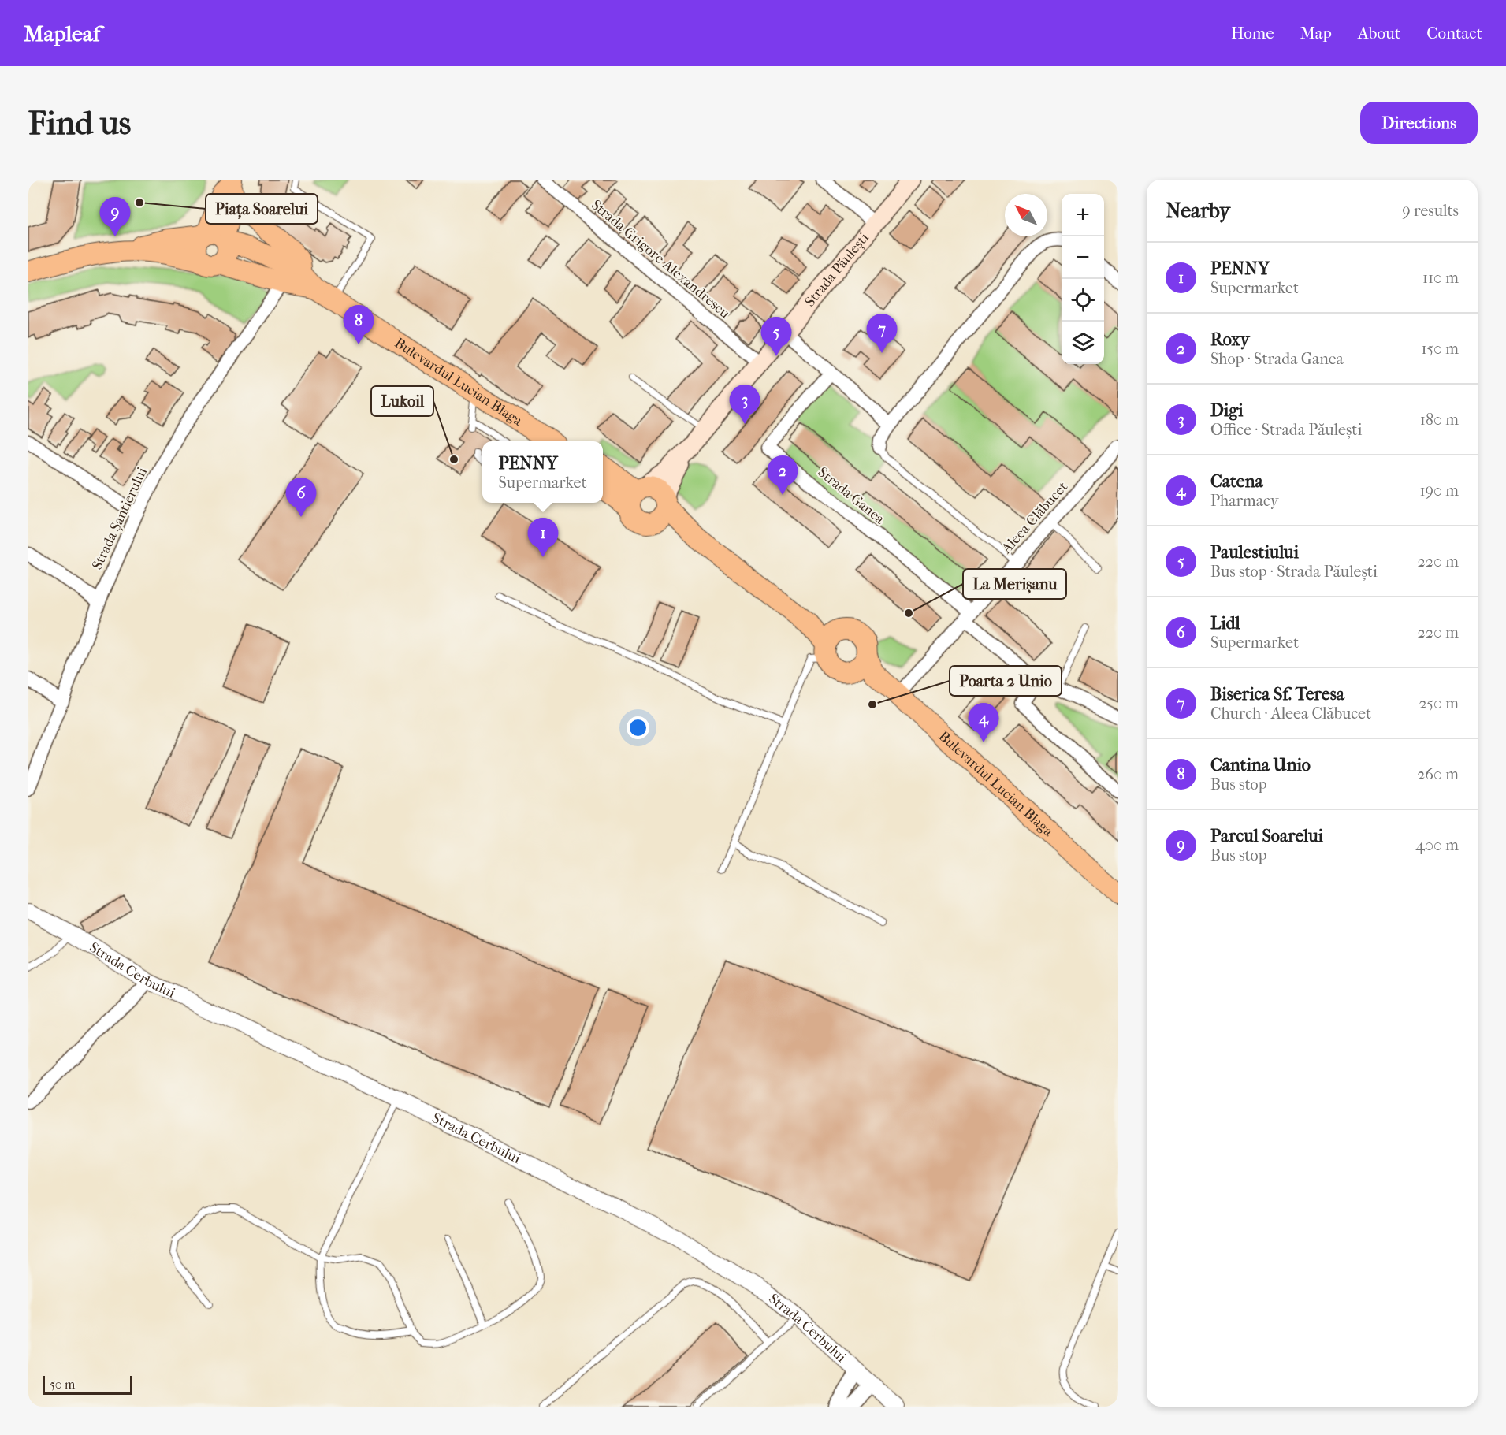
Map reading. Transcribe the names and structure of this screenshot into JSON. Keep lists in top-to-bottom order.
{
  "streets": {
    "main road": ["Strada Păulești", "Bulevardul Lucian Blaga"],
    "street": [
      "Strada Grigore Alexandrescu",
      "Strada Ganea",
      "Aleea Clăbucet",
      "Strada Șantierului",
      "Strada Cerbului"
    ]
  },
  "crossings": [
    ["Strada Grigore Alexandrescu", "Strada Păulești"],
    ["Bulevardul Lucian Blaga", "Aleea Clăbucet"],
    ["Bulevardul Lucian Blaga", "Strada Șantierului"],
    ["Strada Ganea", "Aleea Clăbucet"]
  ],
  "places": [
    "Piața Soarelui",
    "Lukoil",
    "La Merișanu",
    "Poarta 2 Unio"
  ],
  "scale_bar": "50 m",
  "north": "top left",
  "page": {
    "header": "Mapleaf",
    "nav": [
      "Home",
      "Map",
      "About",
      "Contact"
    ],
    "buttons": "Directions",
    "title": "Find us",
    "heading": ["Nearby", "9 results"],
    "map_buttons": ["+", "−"],
    "pins": [
      "9",
      "8",
      "7",
      "5",
      "3",
      "2",
      "6",
      "1",
      "4"
    ],
    "list": [
      {
        "mark": "1",
        "name": "PENNY",
        "note": "Supermarket",
        "value": "110 m"
      },
      {
        "mark": "2",
        "name": "Roxy",
        "note": "Shop · Strada Ganea",
        "value": "150 m"
      },
      {
        "mark": "3",
        "name": "Digi",
        "note": "Office · Strada Păulești",
        "value": "180 m"
      },
      {
        "mark": "4",
        "name": "Catena",
        "note": "Pharmacy",
        "value": "190 m"
      },
      {
        "mark": "5",
        "name": "Paulestiului",
        "note": "Bus stop · Strada Păulești",
        "value": "220 m"
      },
      {
        "mark": "6",
        "name": "Lidl",
        "note": "Supermarket",
        "value": "220 m"
      },
      {
        "mark": "7",
        "name": "Biserica Sf. Teresa",
        "note": "Church · Aleea Clăbucet",
        "value": "250 m"
      },
      {
        "mark": "8",
        "name": "Cantina Unio",
        "note": "Bus stop",
        "value": "260 m"
      },
      {
        "mark": "9",
        "name": "Parcul Soarelui",
        "note": "Bus stop",
        "value": "400 m"
      }
    ],
    "popup": ["PENNY", "Supermarket"],
    "scale": "50 m"
  }
}
